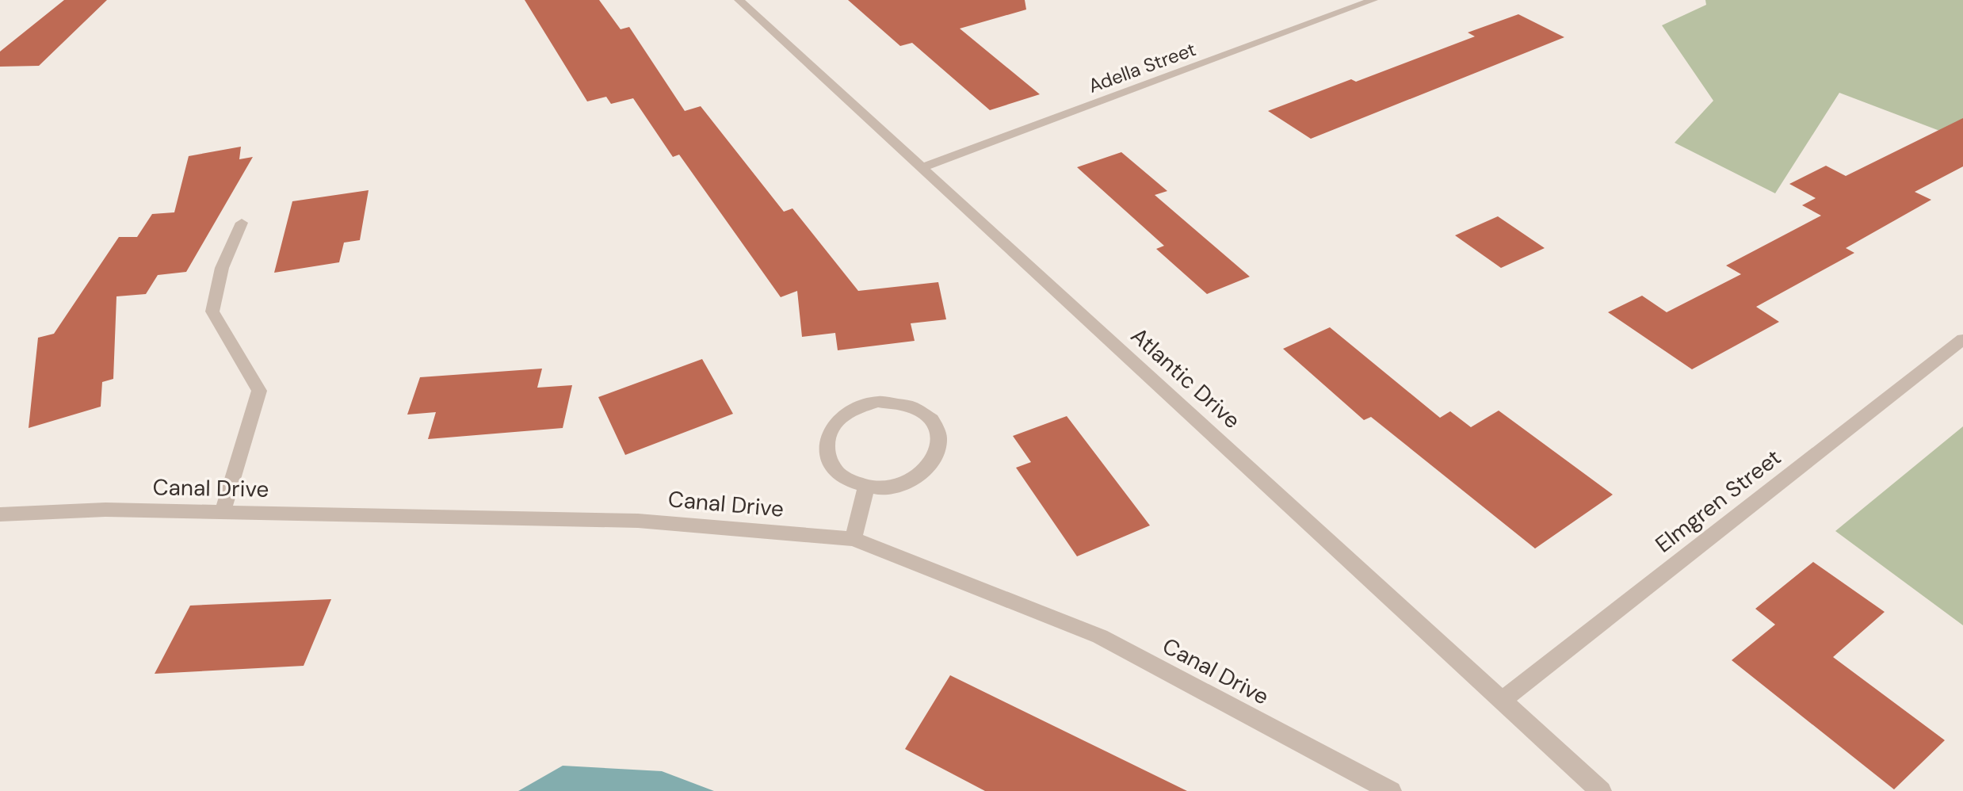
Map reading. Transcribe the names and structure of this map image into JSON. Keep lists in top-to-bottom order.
{
  "streets": {
    "street": [
      "Adella Street",
      "Atlantic Drive",
      "Canal Drive",
      "Elmgren Street"
    ]
  },
  "crossings": [
    ["Adella Street", "Atlantic Drive"],
    ["Atlantic Drive", "Elmgren Street"]
  ]
}
